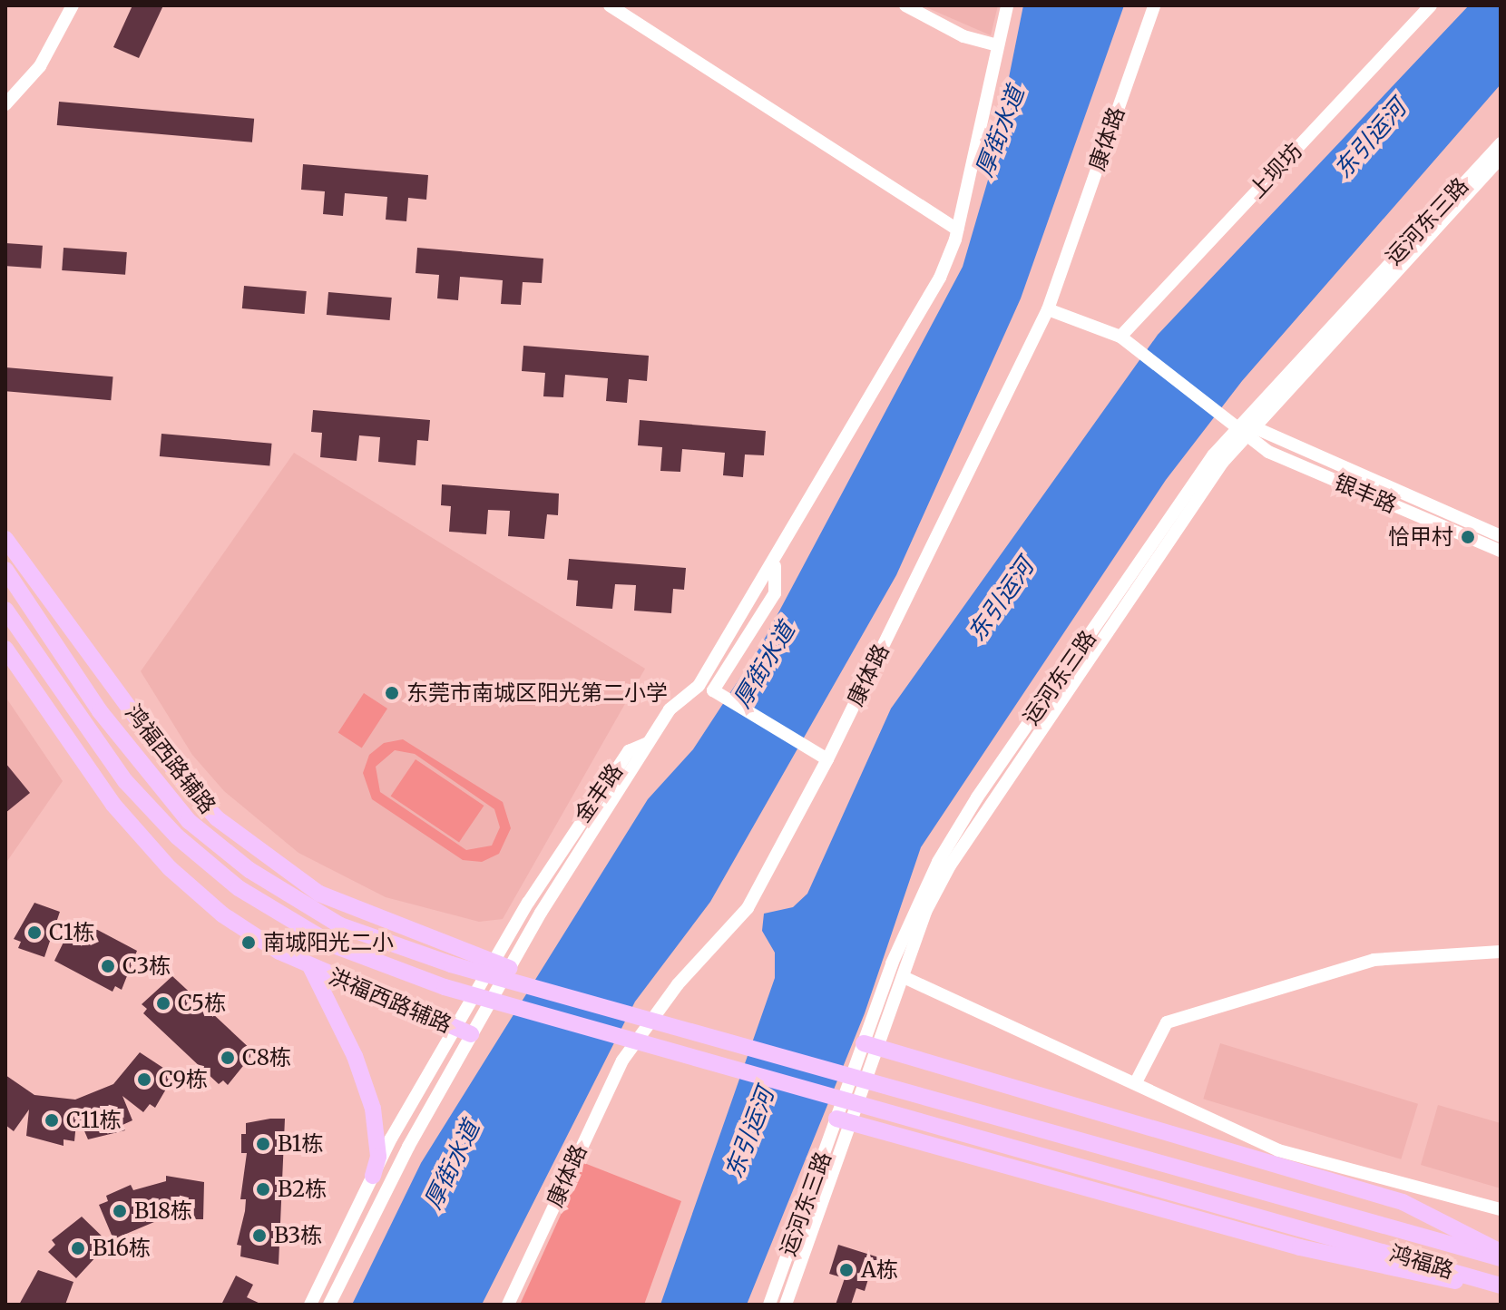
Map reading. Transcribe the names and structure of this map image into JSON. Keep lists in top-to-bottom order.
{
  "streets": {
    "main road": ["鸿福西路辅路", "洪福西路辅路", "鸿福路"],
    "street": [
      "康体路",
      "上坝坊",
      "运河东三路",
      "银丰路",
      "金丰路"
    ]
  },
  "crossings": [
    ["运河东三路", "银丰路"],
    ["鸿福西路辅路", "金丰路"],
    ["金丰路", "洪福西路辅路"]
  ],
  "water": ["厚街水道", "东引运河"],
  "places": [
    "恰甲村",
    "东莞市南城区阳光第二小学",
    "C1栋",
    "南城阳光二小",
    "C3栋",
    "C5栋",
    "C8栋",
    "C9栋",
    "C11栋",
    "B1栋",
    "B2栋",
    "B18栋",
    "B3栋",
    "B16栋",
    "A栋"
  ]
}
